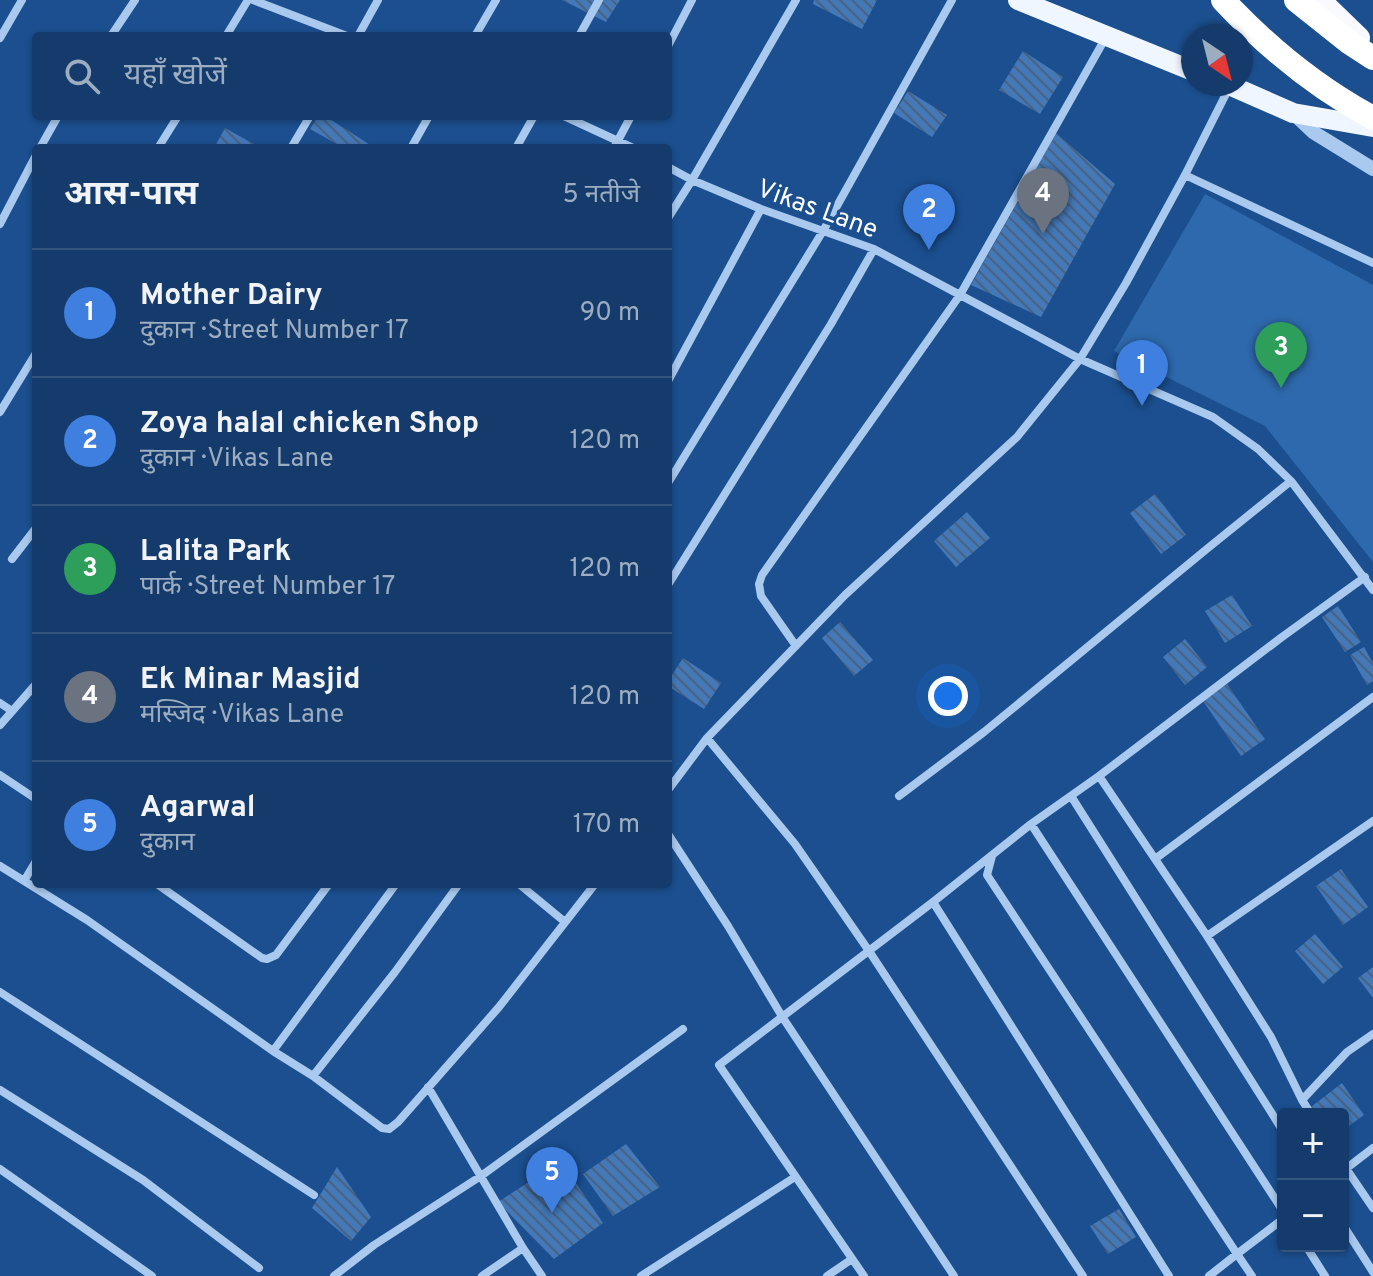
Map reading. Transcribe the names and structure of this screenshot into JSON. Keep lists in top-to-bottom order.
{
  "streets": {
    "street": ["Vikas Lane"]
  },
  "north": "bottom right",
  "page": {
    "search": "यहाँ खोजें",
    "heading": ["आस-पास", "5 नतीजे"],
    "pins": [
      "4",
      "2",
      "3",
      "1",
      "5"
    ],
    "list": [
      {
        "mark": "1",
        "name": "Mother Dairy",
        "note": "दुकान · Street Number 17",
        "value": "90 m"
      },
      {
        "mark": "2",
        "name": "Zoya halal chicken Shop",
        "note": "दुकान · Vikas Lane",
        "value": "120 m"
      },
      {
        "mark": "3",
        "name": "Lalita Park",
        "note": "पार्क · Street Number 17",
        "value": "120 m"
      },
      {
        "mark": "4",
        "name": "Ek Minar Masjid",
        "note": "मस्जिद · Vikas Lane",
        "value": "120 m"
      },
      {
        "mark": "5",
        "name": "Agarwal",
        "note": "दुकान",
        "value": "170 m"
      }
    ],
    "map_buttons": ["+", "−"]
  }
}
